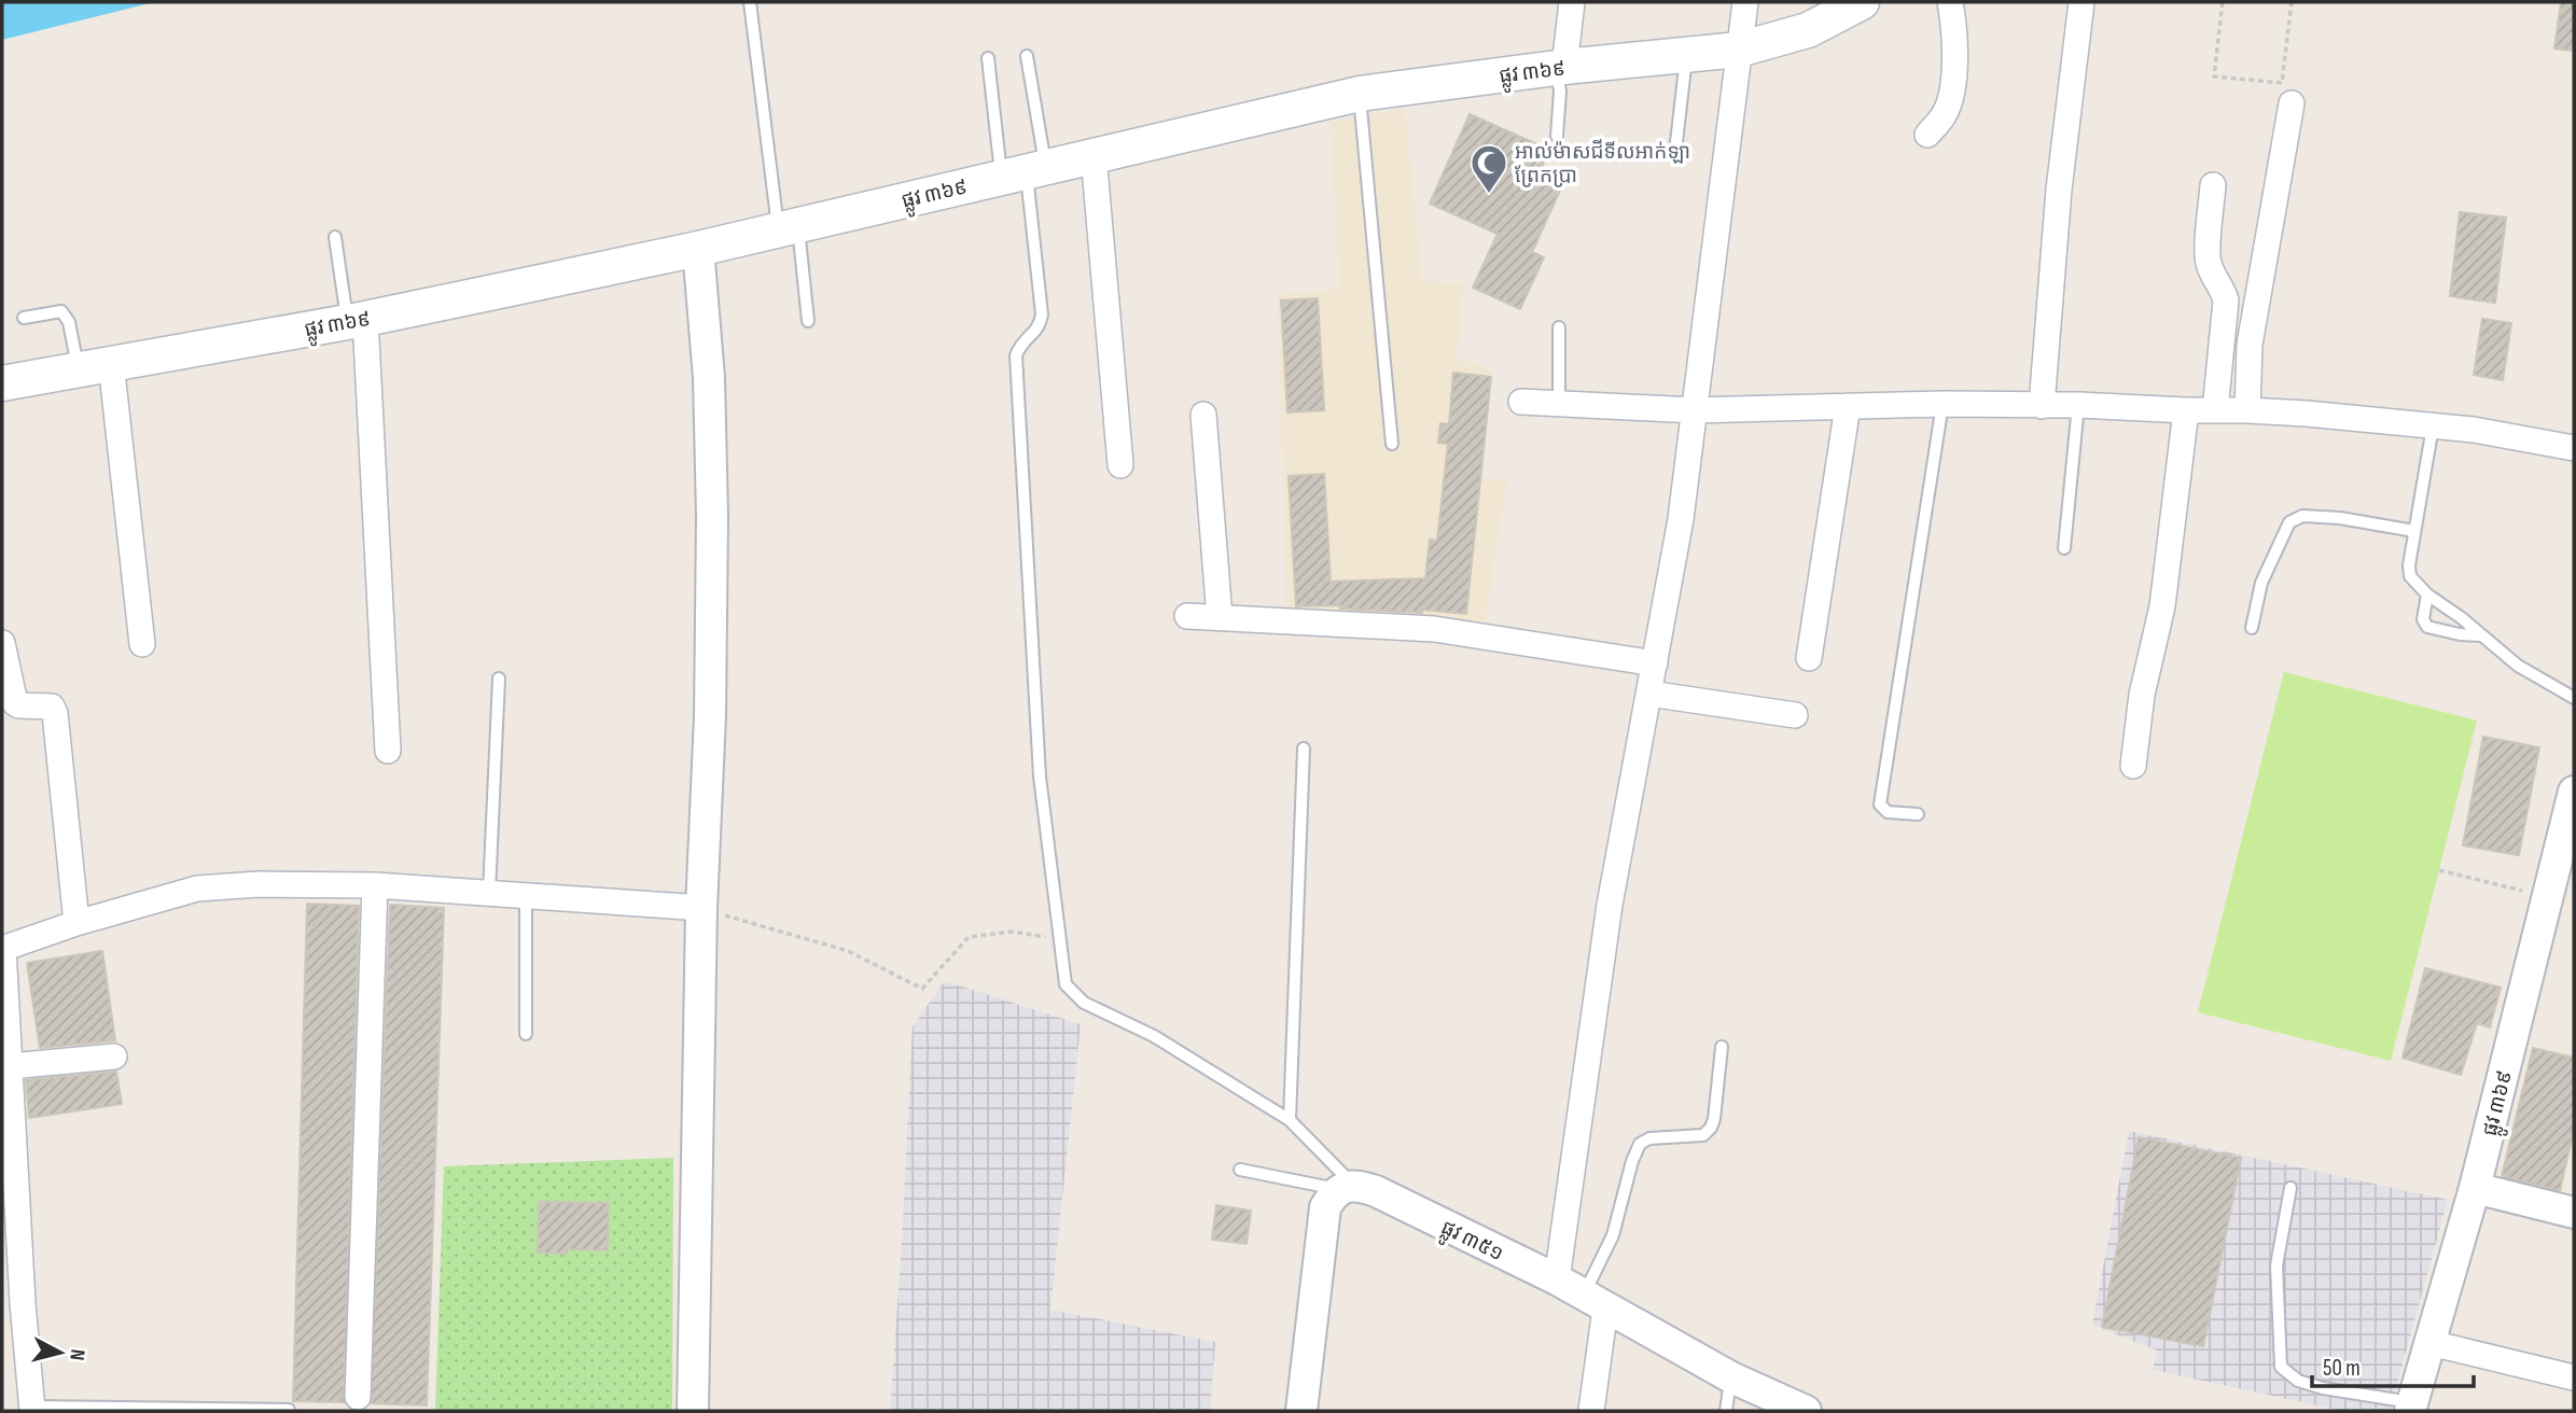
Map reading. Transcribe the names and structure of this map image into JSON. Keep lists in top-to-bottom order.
{
  "streets": {
    "main road": ["ផ្លូវ ៣៦៩"],
    "street": ["ផ្លូវ ៣៥១"]
  },
  "places": {
    "mosque": ["អាល់ម៉ាសជីទីលអាក់ឡា ព្រែកប្រា"]
  },
  "scale_bar": "50 m",
  "north": "right"
}
